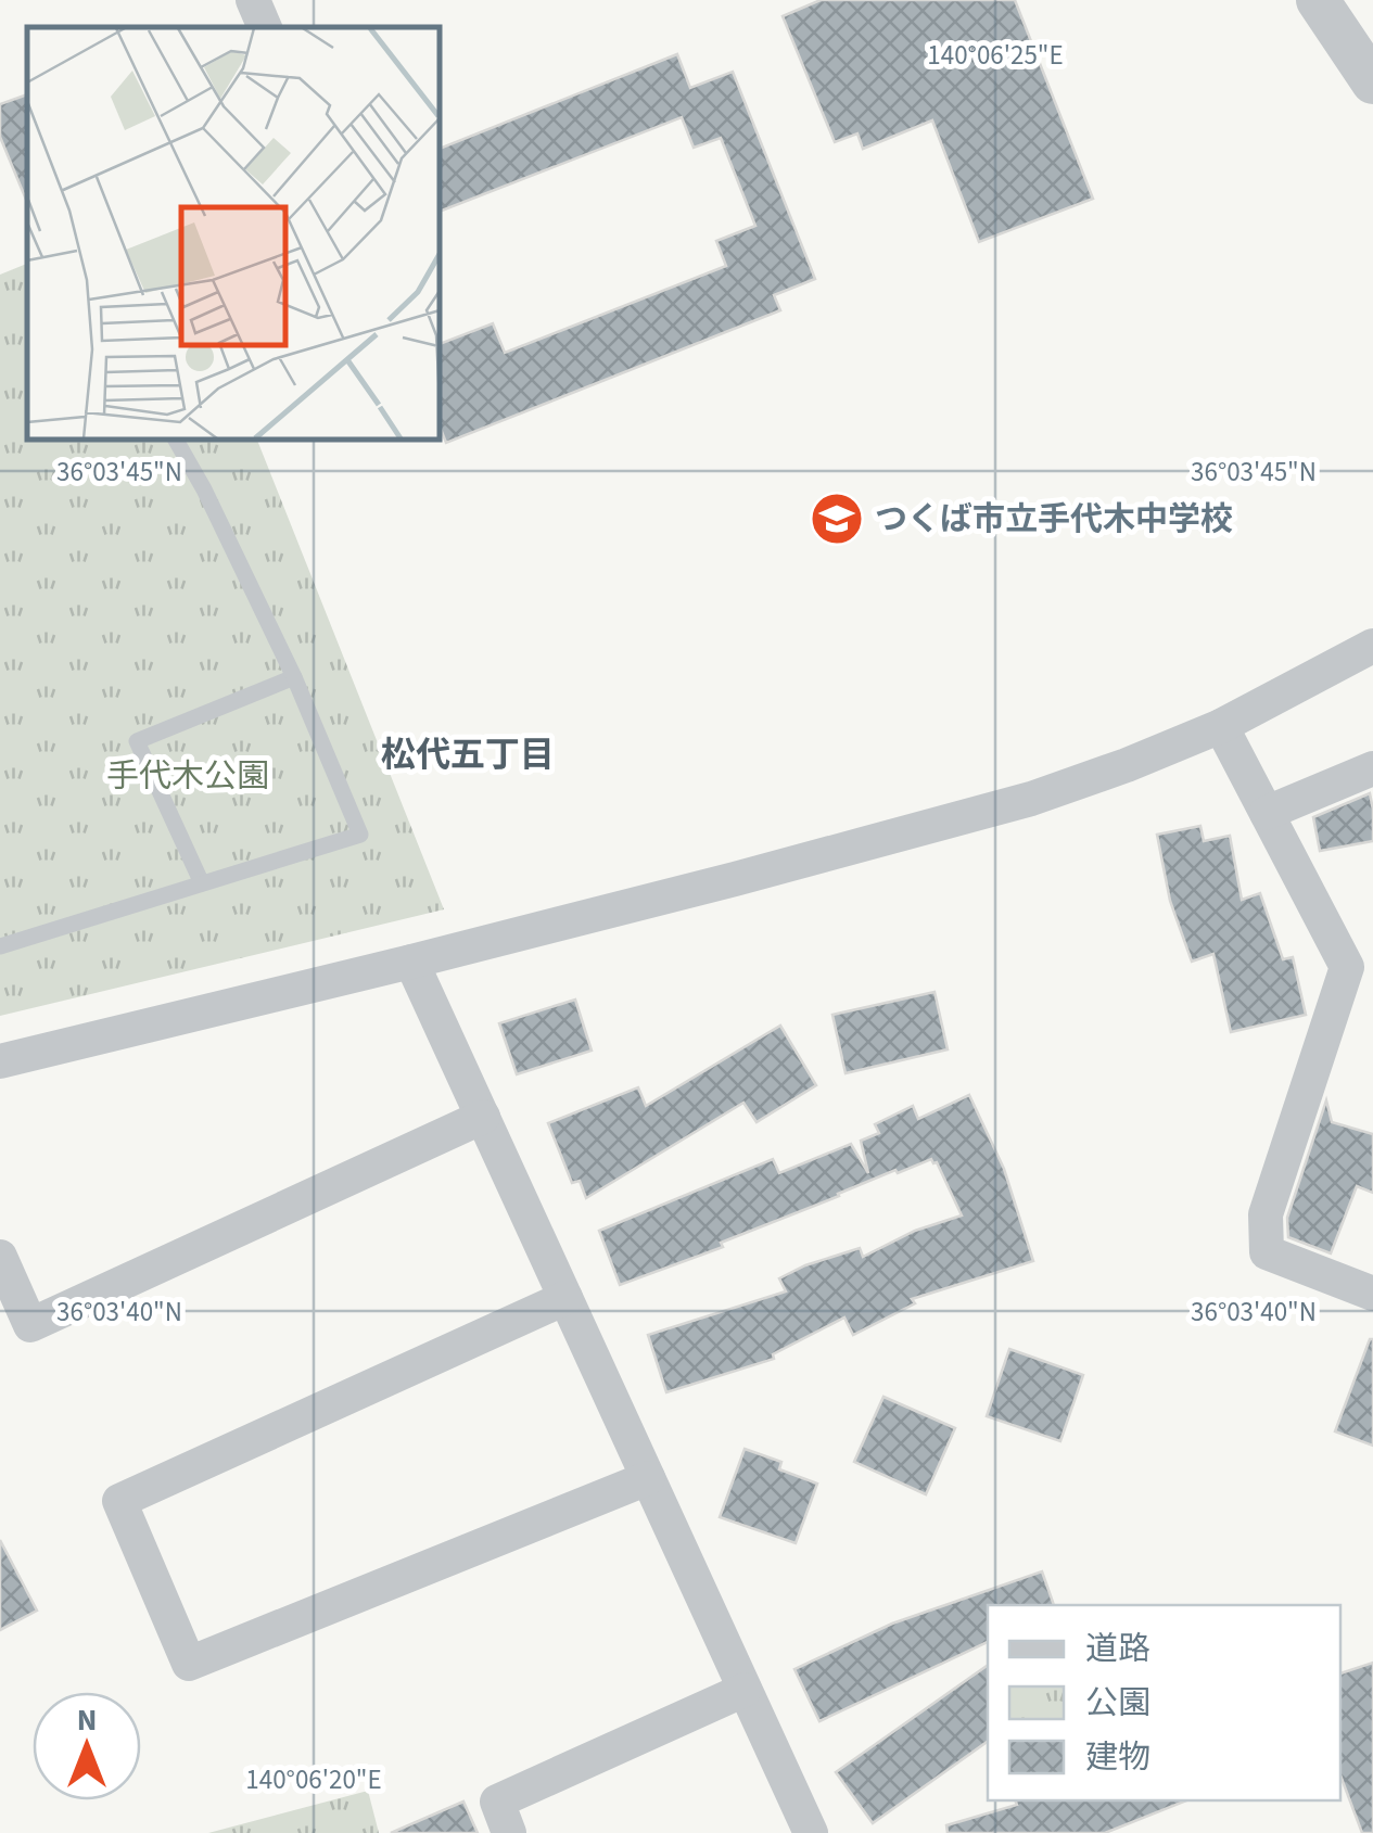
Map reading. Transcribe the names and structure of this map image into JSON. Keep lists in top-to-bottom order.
{
  "districts": ["松代五丁目"],
  "parks": ["手代木公園"],
  "places": {
    "school or university": ["つくば市立手代木中学校"]
  },
  "legend": ["道路", "公園", "建物"],
  "north": "top",
  "coordinates": [
    "140°06'25\"E",
    "36°03'45\"N",
    "36°03'40\"N",
    "140°06'20\"E"
  ]
}
